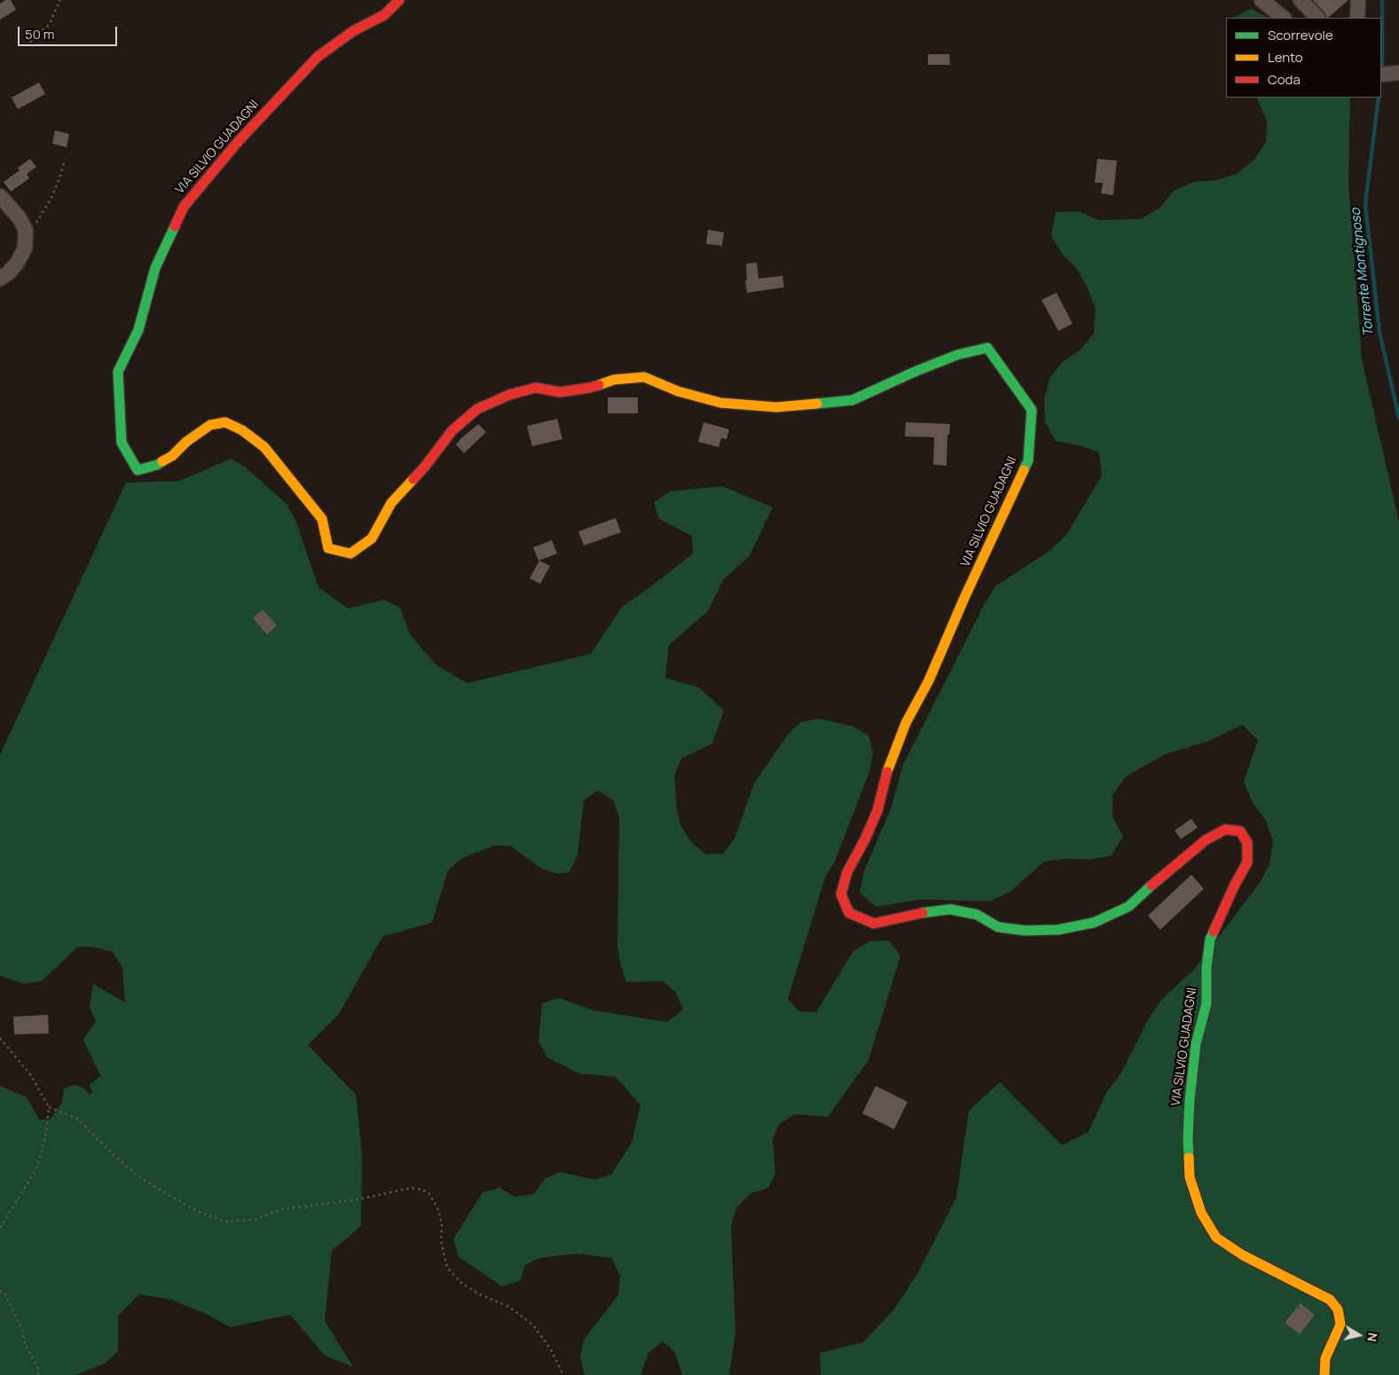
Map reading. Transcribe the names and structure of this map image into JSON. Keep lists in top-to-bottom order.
{
  "streets": {
    "street": ["VIA SILVIO GUADAGNI"]
  },
  "water": ["Torrente Montignoso"],
  "legend": ["Scorrevole", "Lento", "Coda"],
  "scale_bar": "50 m",
  "north": "right"
}
